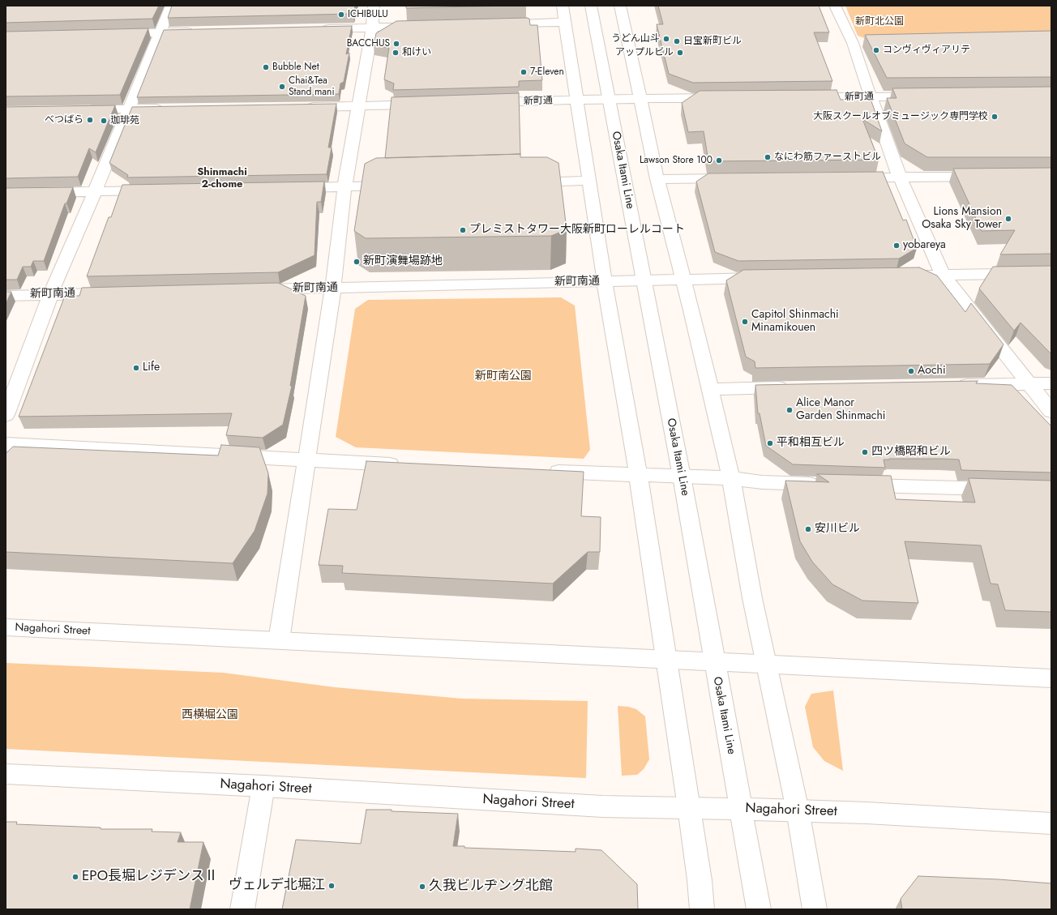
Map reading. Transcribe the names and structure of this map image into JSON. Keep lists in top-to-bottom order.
{
  "streets": {
    "street": [
      "新町通",
      "Osaka Itami Line",
      "新町南通",
      "Nagahori Street"
    ]
  },
  "crossings": [
    ["新町通", "Osaka Itami Line"],
    ["Osaka Itami Line", "新町南通"],
    ["Osaka Itami Line", "Nagahori Street"]
  ],
  "districts": ["Shinmachi 2-chome"],
  "parks": ["新町北公園", "新町南公園", "西横堀公園"],
  "places": [
    "ICHIBULU",
    "うどん山斗",
    "日宝新町ビル",
    "BACCHUS",
    "コンヴィヴィアリテ",
    "和けい",
    "アップルビル",
    "Bubble Net",
    "7-Eleven",
    "Chai&Tea Stand mani",
    "大阪スクールオブミュージック専門学校",
    "べつばら",
    "珈琲苑",
    "なにわ筋ファーストビル",
    "Lawson Store 100",
    "Lions Mansion Osaka Sky Tower",
    "プレミストタワー大阪新町ローレルコート",
    "yobareya",
    "新町演舞場跡地",
    "Capitol Shinmachi Minamikouen",
    "Life",
    "Aochi",
    "Alice Manor Garden Shinmachi",
    "平和相互ビル",
    "四ツ橋昭和ビル",
    "安川ビル",
    "EPO長堀レジデンスⅡ",
    "ヴェルデ北堀江",
    "久我ビルヂング北館"
  ]
}
